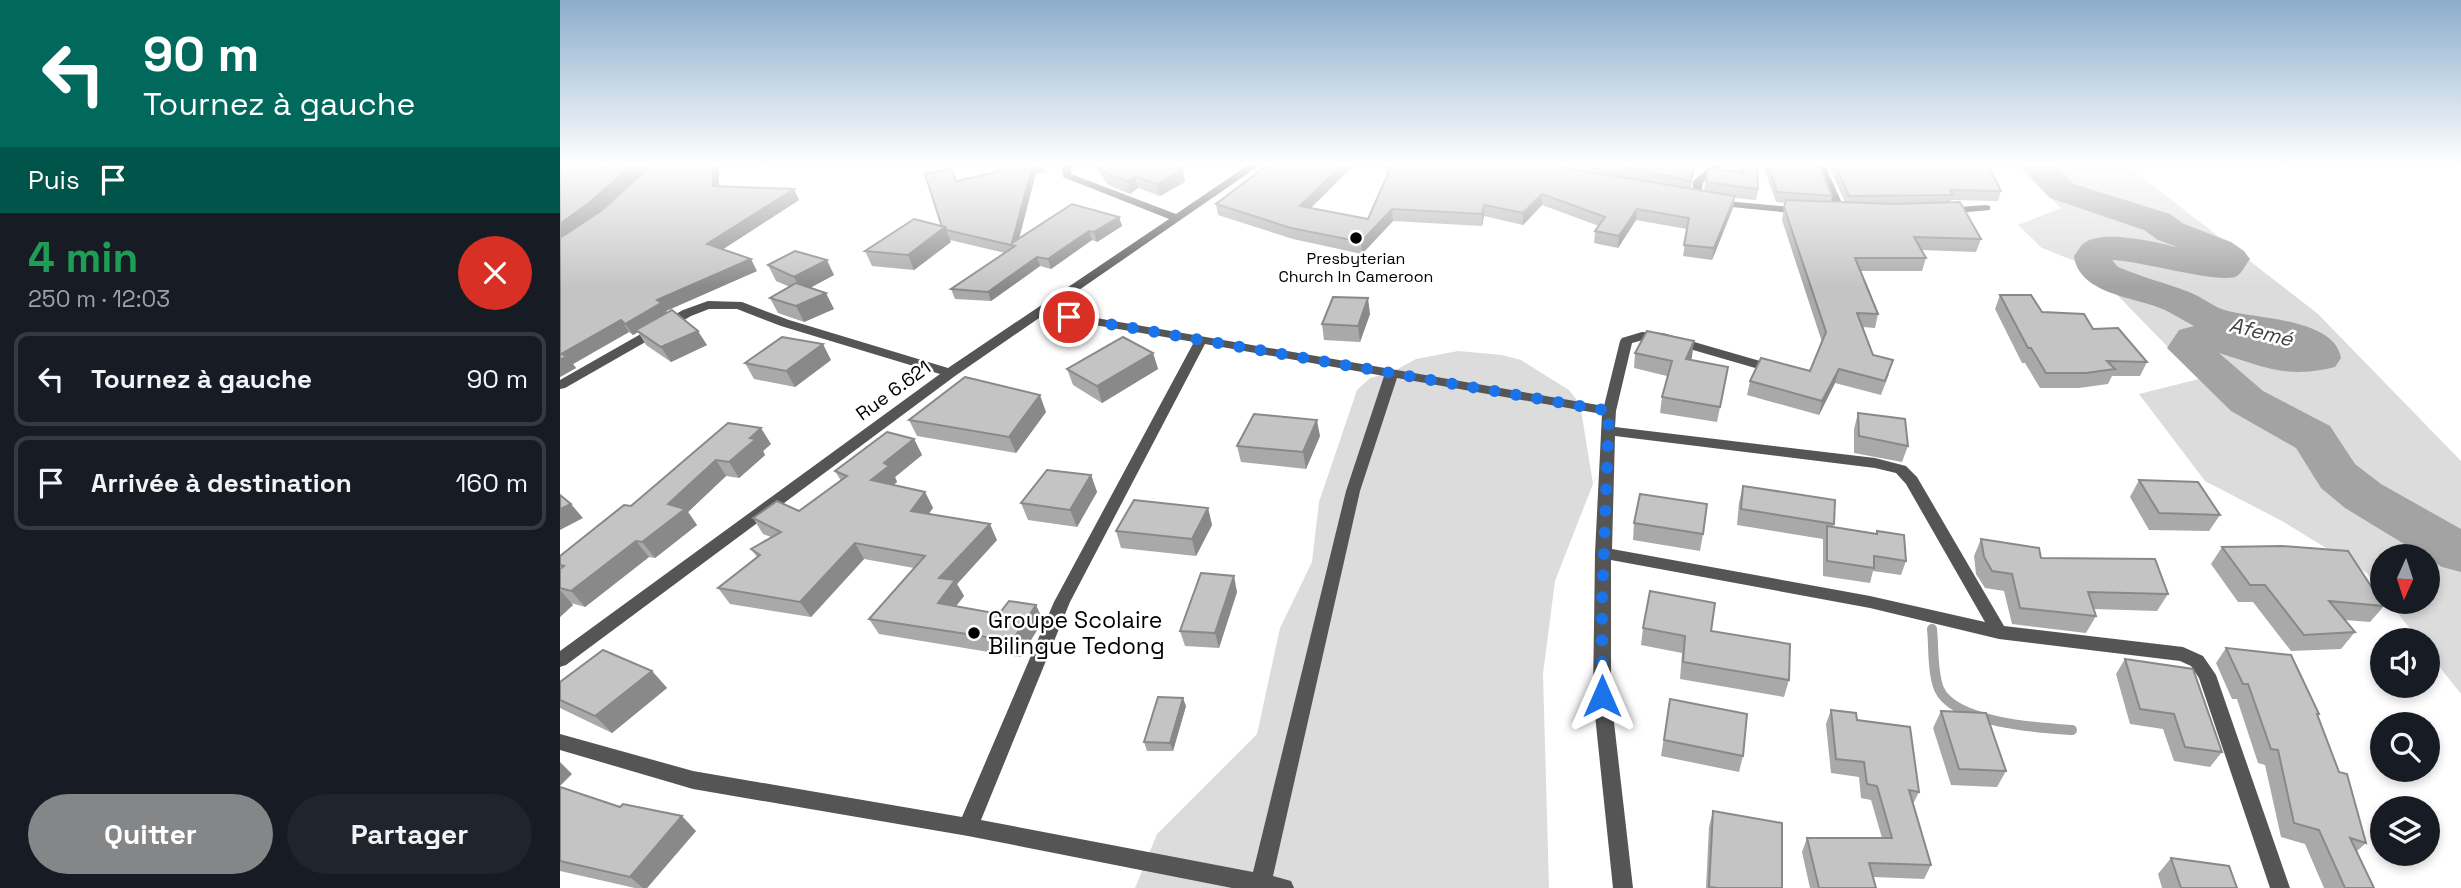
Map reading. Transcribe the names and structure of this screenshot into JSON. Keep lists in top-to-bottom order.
{
  "streets": {
    "street": ["Rue 6.621"]
  },
  "water": ["Afemé"],
  "places": ["Presbyterian Church In Cameroon", "Groupe Scolaire Bilingue Tedong"],
  "north": "bottom",
  "page": {
    "turn": ["90 m", "Tournez à gauche"],
    "then": "Puis",
    "heading": ["4 min", "250 m · 12:03"],
    "list": [
      {
        "name": "Tournez à gauche",
        "value": "90 m"
      },
      {
        "name": "Arrivée à destination",
        "value": "160 m"
      }
    ],
    "buttons": ["Quitter", "Partager"]
  }
}
